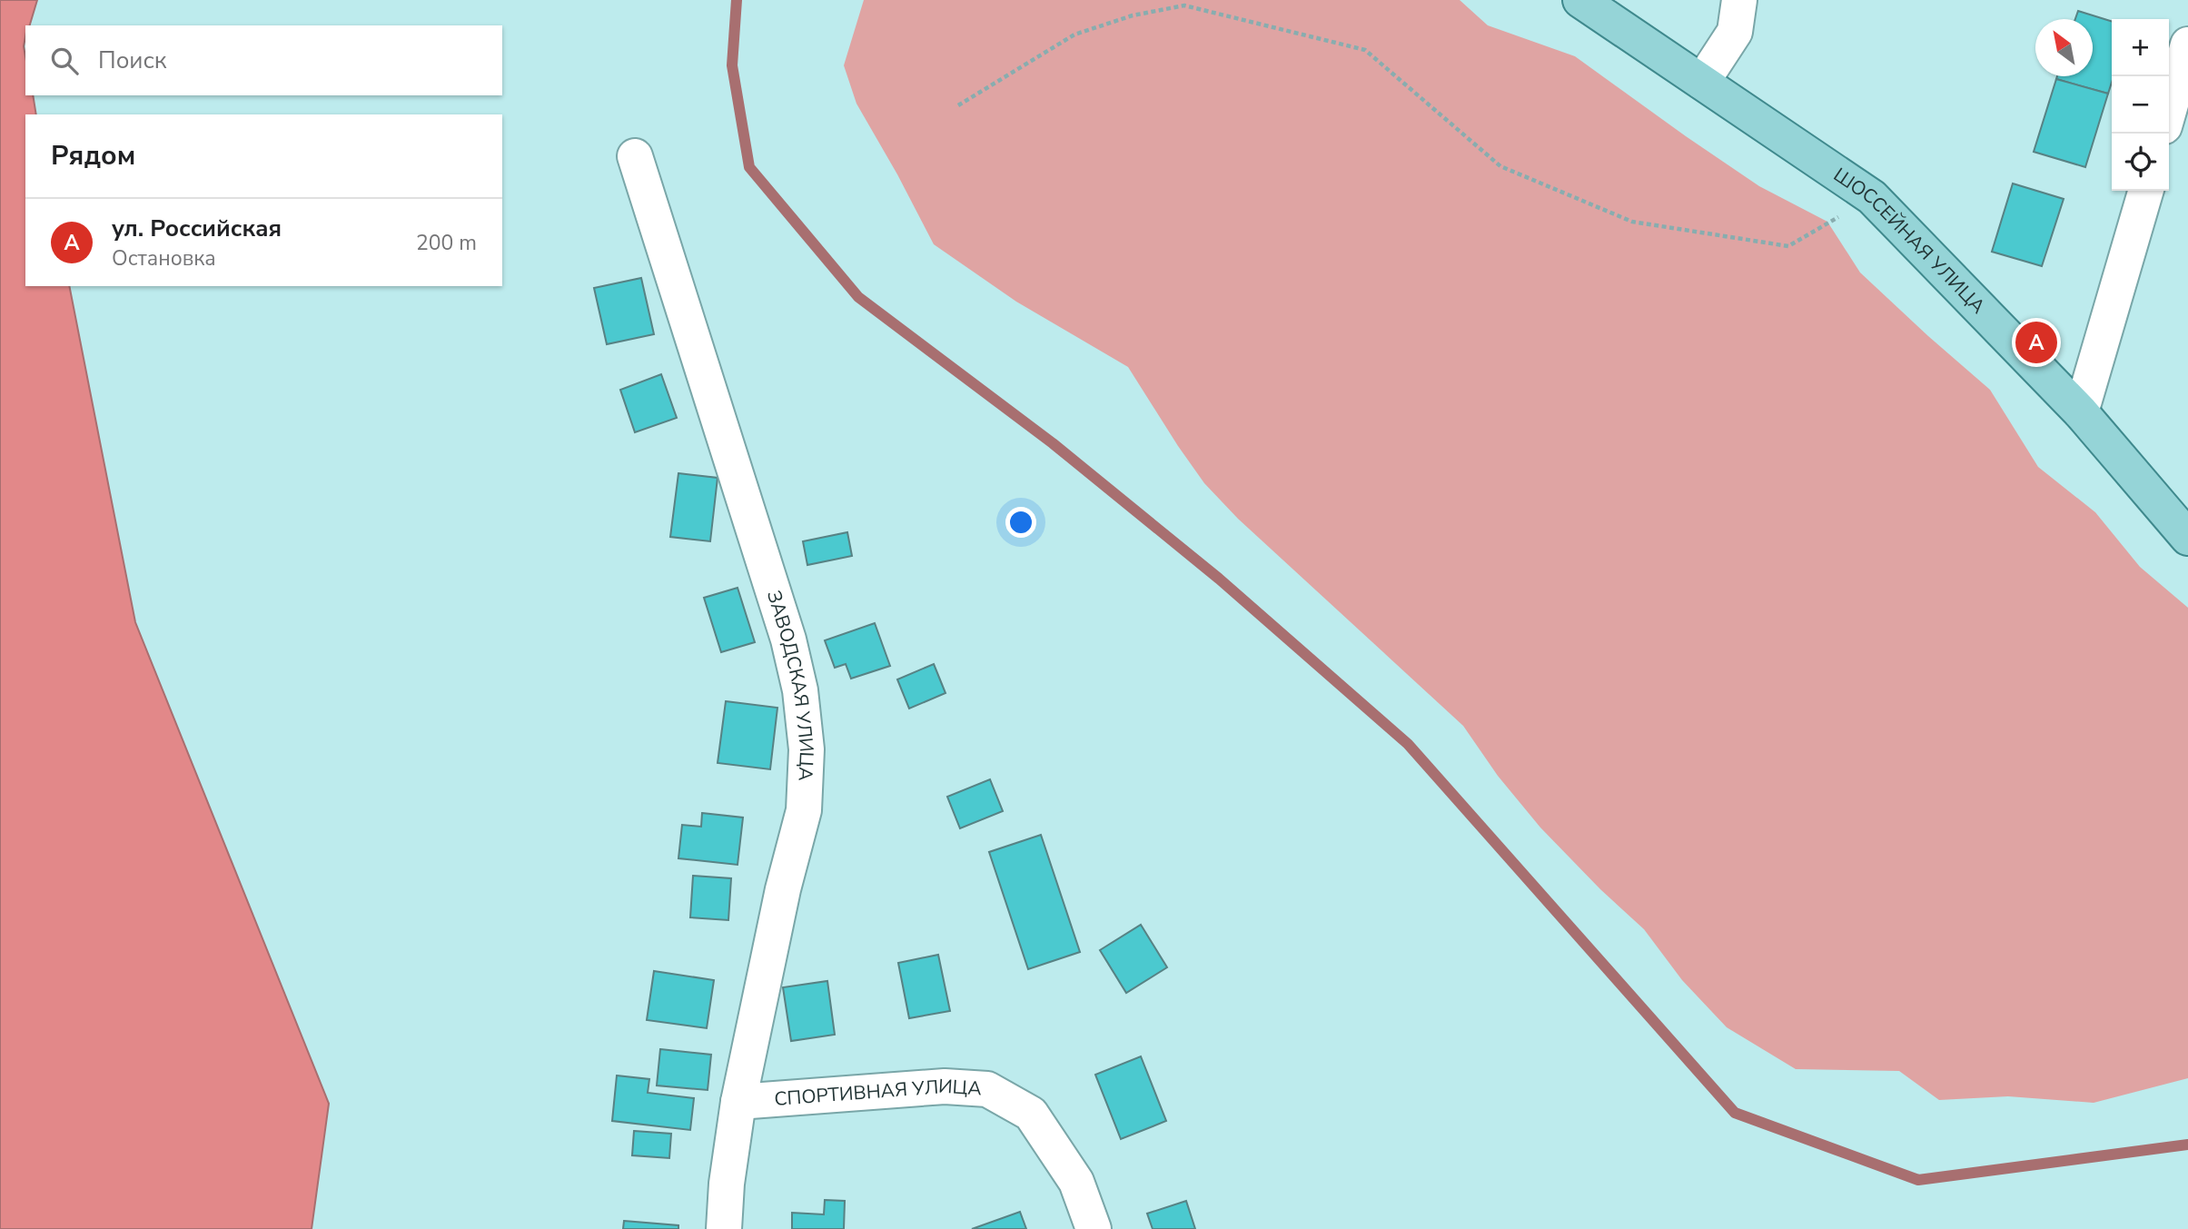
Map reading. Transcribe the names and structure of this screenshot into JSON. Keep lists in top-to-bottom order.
{
  "streets": {
    "main road": ["ШОССЕЙНАЯ УЛИЦА"],
    "street": ["ЗАВОДСКАЯ УЛИЦА", "СПОРТИВНАЯ УЛИЦА"]
  },
  "crossings": [
    ["ЗАВОДСКАЯ УЛИЦА", "СПОРТИВНАЯ УЛИЦА"]
  ],
  "north": "top left",
  "page": {
    "map_buttons": ["+", "−"],
    "search": "Поиск",
    "heading": "Рядом",
    "list": [
      {
        "mark": "A",
        "name": "ул. Российская",
        "note": "Остановка",
        "value": "200 m"
      }
    ],
    "pins": "A"
  }
}
